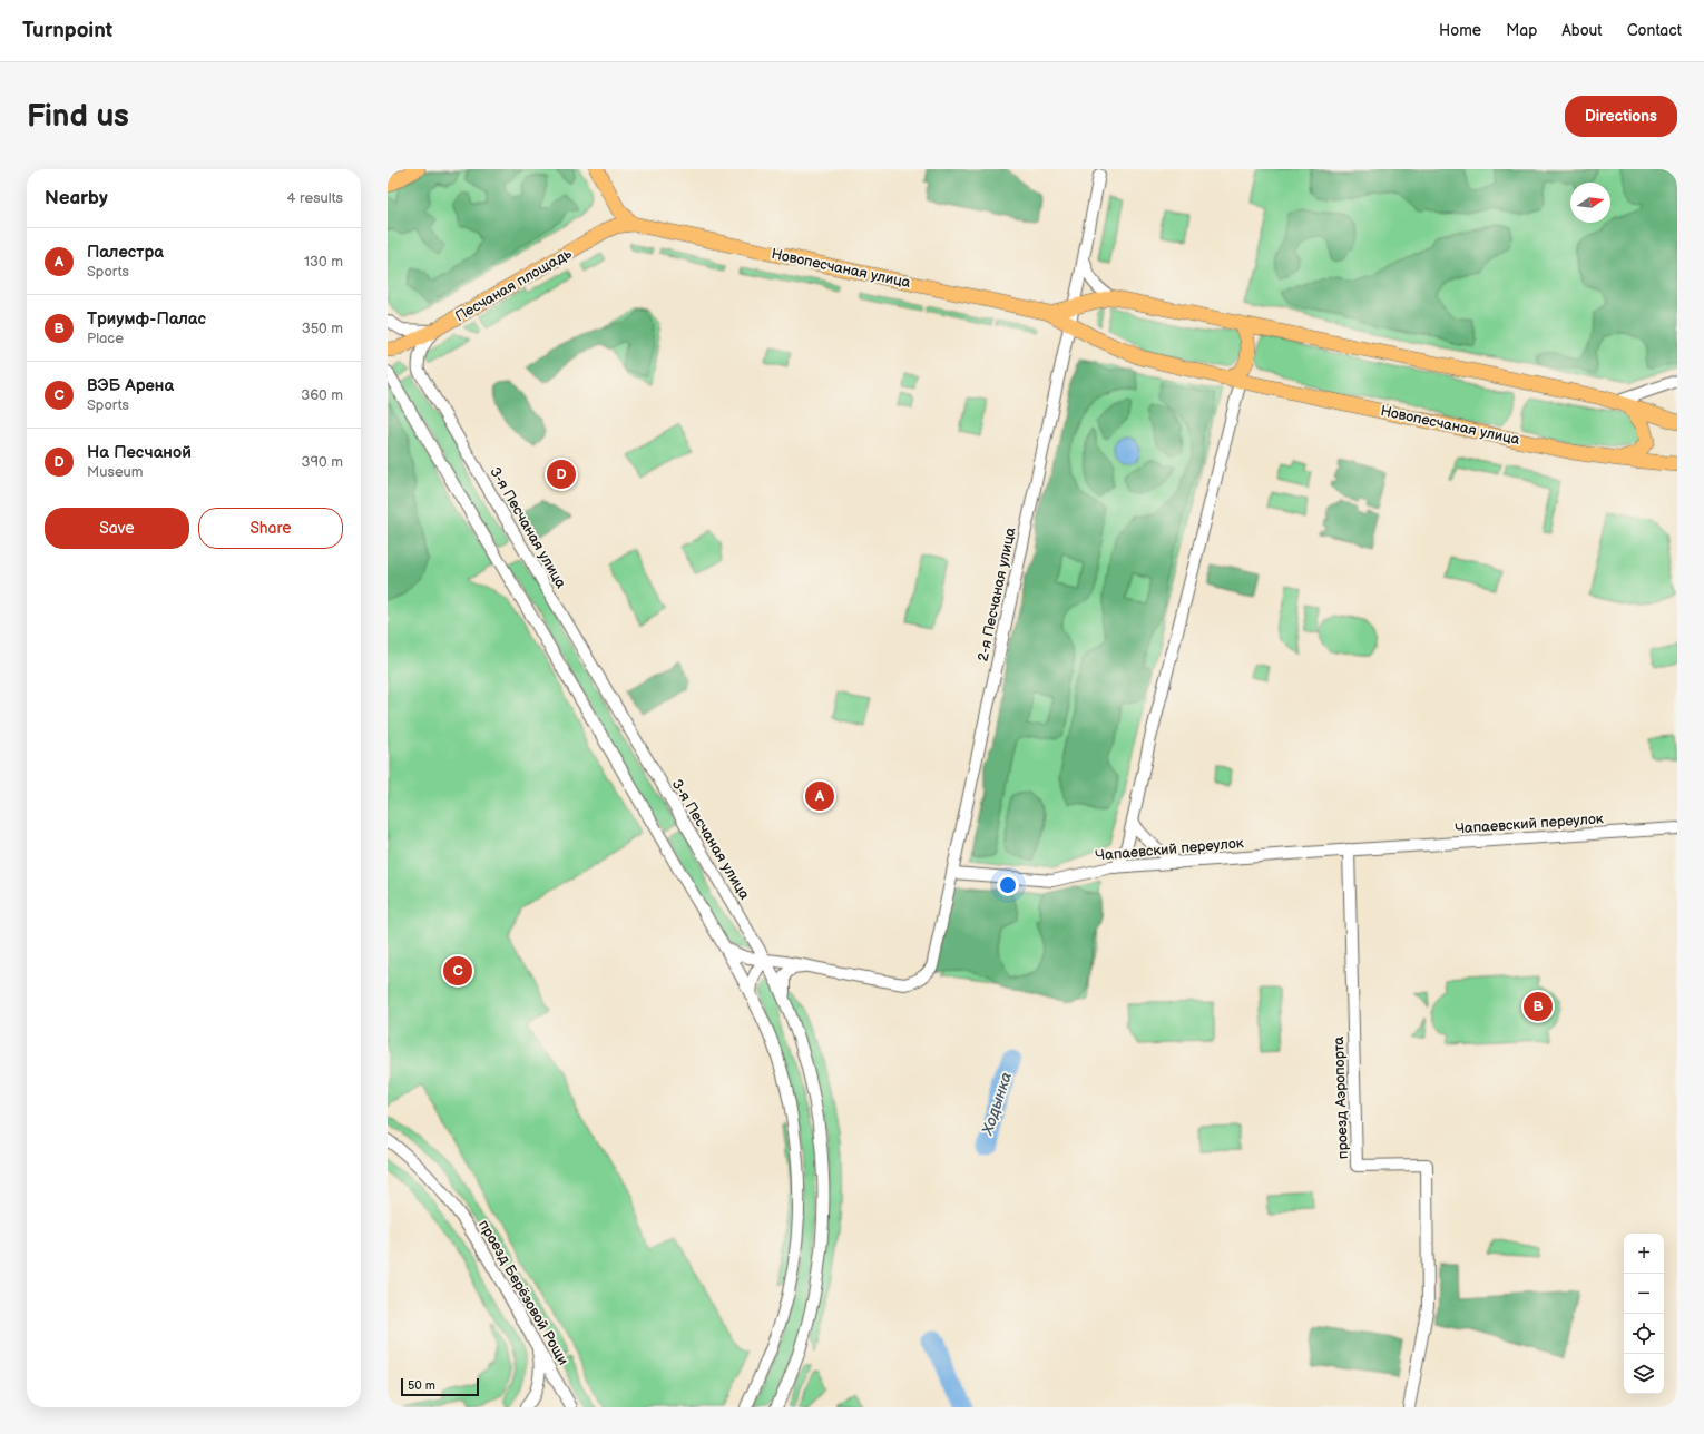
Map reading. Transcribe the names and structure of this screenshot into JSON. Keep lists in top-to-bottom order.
{
  "streets": {
    "main road": ["Новопесчаная улица", "Песчаная площадь"],
    "street": [
      "3-я Песчаная улица",
      "2-я Песчаная улица",
      "Чапаевский переулок",
      "проезд Аэропорта",
      "проезд Берёзовой Рощи"
    ]
  },
  "crossings": [
    ["Новопесчаная улица", "Песчаная площадь"],
    ["Новопесчаная улица", "2-я Песчаная улица"],
    ["Песчаная площадь", "3-я Песчаная улица"],
    ["2-я Песчаная улица", "Чапаевский переулок"],
    ["Чапаевский переулок", "проезд Аэропорта"]
  ],
  "water": ["Ходынка"],
  "scale_bar": "50 m",
  "north": "right",
  "page": {
    "header": "Turnpoint",
    "nav": [
      "Home",
      "Map",
      "About",
      "Contact"
    ],
    "buttons": [
      "Directions",
      ["Save", "Share"]
    ],
    "title": "Find us",
    "heading": ["Nearby", "4 results"],
    "list": [
      {
        "mark": "A",
        "name": "Палестра",
        "note": "Sports",
        "value": "130 m"
      },
      {
        "mark": "B",
        "name": "Триумф-Палас",
        "note": "Place",
        "value": "350 m"
      },
      {
        "mark": "C",
        "name": "ВЭБ Арена",
        "note": "Sports",
        "value": "360 m"
      },
      {
        "mark": "D",
        "name": "На Песчаной",
        "note": "Museum",
        "value": "390 m"
      }
    ],
    "pins": [
      "D",
      "A",
      "C",
      "B"
    ],
    "map_buttons": ["+", "−"],
    "scale": "50 m"
  }
}
